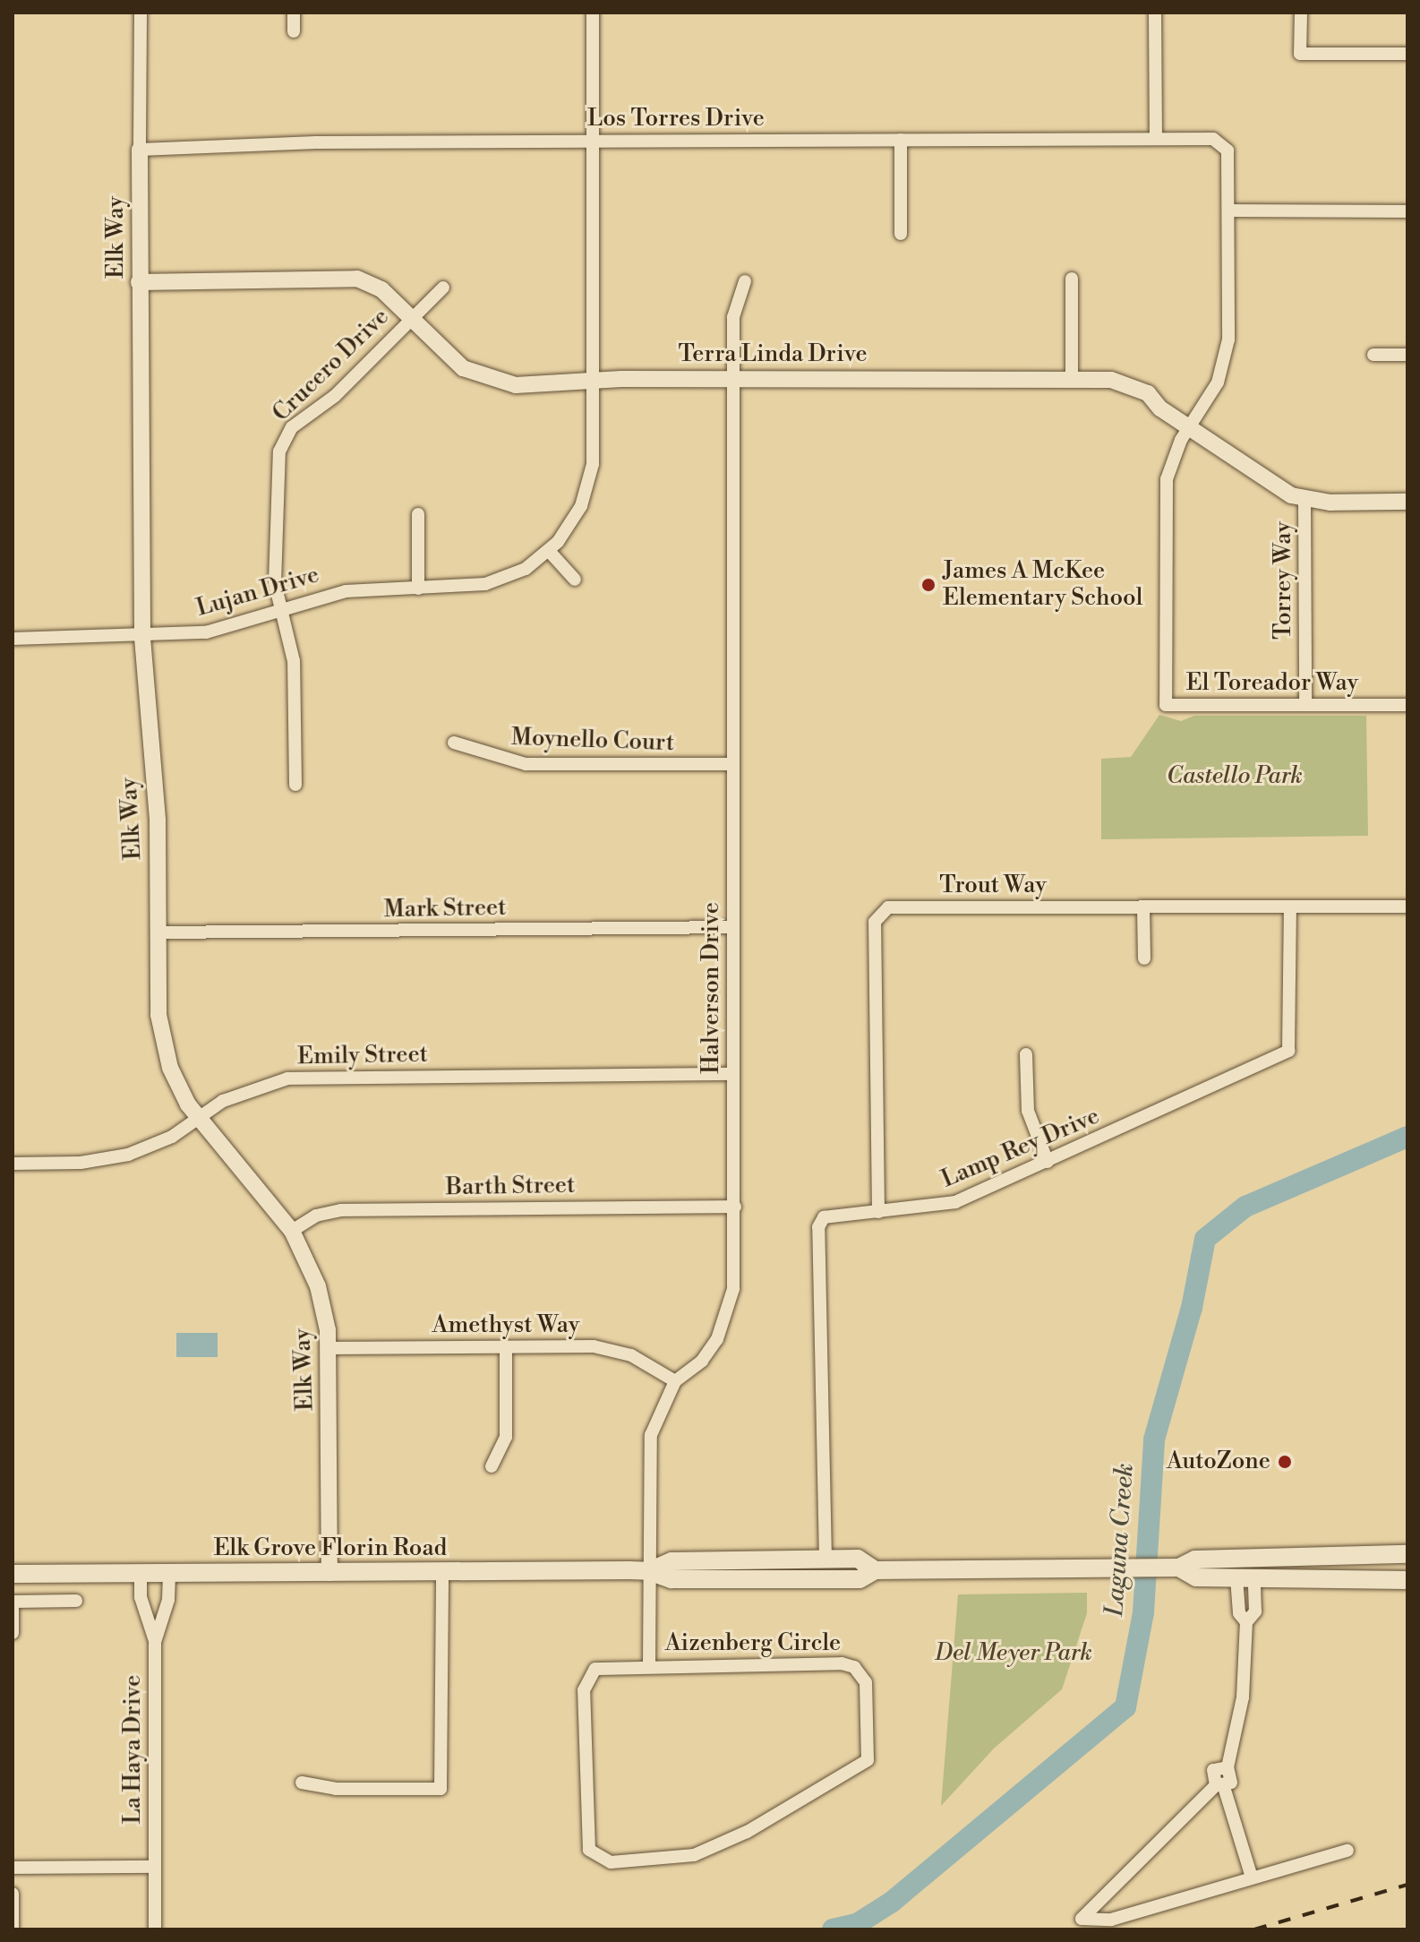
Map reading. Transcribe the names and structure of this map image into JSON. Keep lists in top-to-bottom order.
{
  "streets": {
    "main road": ["Elk Grove Florin Road"],
    "street": [
      "Los Torres Drive",
      "Elk Way",
      "Terra Linda Drive",
      "Crucero Drive",
      "Torrey Way",
      "Lujan Drive",
      "El Toreador Way",
      "Moynello Court",
      "Trout Way",
      "Mark Street",
      "Halverson Drive",
      "Emily Street",
      "Lamp Rey Drive",
      "Barth Street",
      "Amethyst Way",
      "Aizenberg Circle",
      "La Haya Drive"
    ]
  },
  "crossings": [
    ["Los Torres Drive", "Elk Way"],
    ["Los Torres Drive", "Lujan Drive"],
    ["Los Torres Drive", "El Toreador Way"],
    ["Elk Way", "Terra Linda Drive"],
    ["Elk Way", "Lujan Drive"],
    ["Elk Way", "Mark Street"],
    ["Elk Way", "Emily Street"],
    ["Elk Way", "Barth Street"],
    ["Elk Way", "Amethyst Way"],
    ["Elk Way", "Elk Grove Florin Road"],
    ["Terra Linda Drive", "Crucero Drive"],
    ["Terra Linda Drive", "Torrey Way"],
    ["Terra Linda Drive", "Lujan Drive"],
    ["Terra Linda Drive", "El Toreador Way"],
    ["Terra Linda Drive", "Halverson Drive"],
    ["Crucero Drive", "Lujan Drive"],
    ["Torrey Way", "El Toreador Way"],
    ["Moynello Court", "Halverson Drive"],
    ["Trout Way", "Lamp Rey Drive"],
    ["Mark Street", "Halverson Drive"],
    ["Halverson Drive", "Emily Street"],
    ["Halverson Drive", "Barth Street"],
    ["Halverson Drive", "Amethyst Way"],
    ["Halverson Drive", "Elk Grove Florin Road"],
    ["Halverson Drive", "Aizenberg Circle"],
    ["Lamp Rey Drive", "Elk Grove Florin Road"],
    ["Elk Grove Florin Road", "Aizenberg Circle"],
    ["Elk Grove Florin Road", "La Haya Drive"]
  ],
  "water": ["Laguna Creek"],
  "parks": ["Castello Park", "Del Meyer Park"],
  "places": ["James A McKee Elementary School", "AutoZone"]
}
